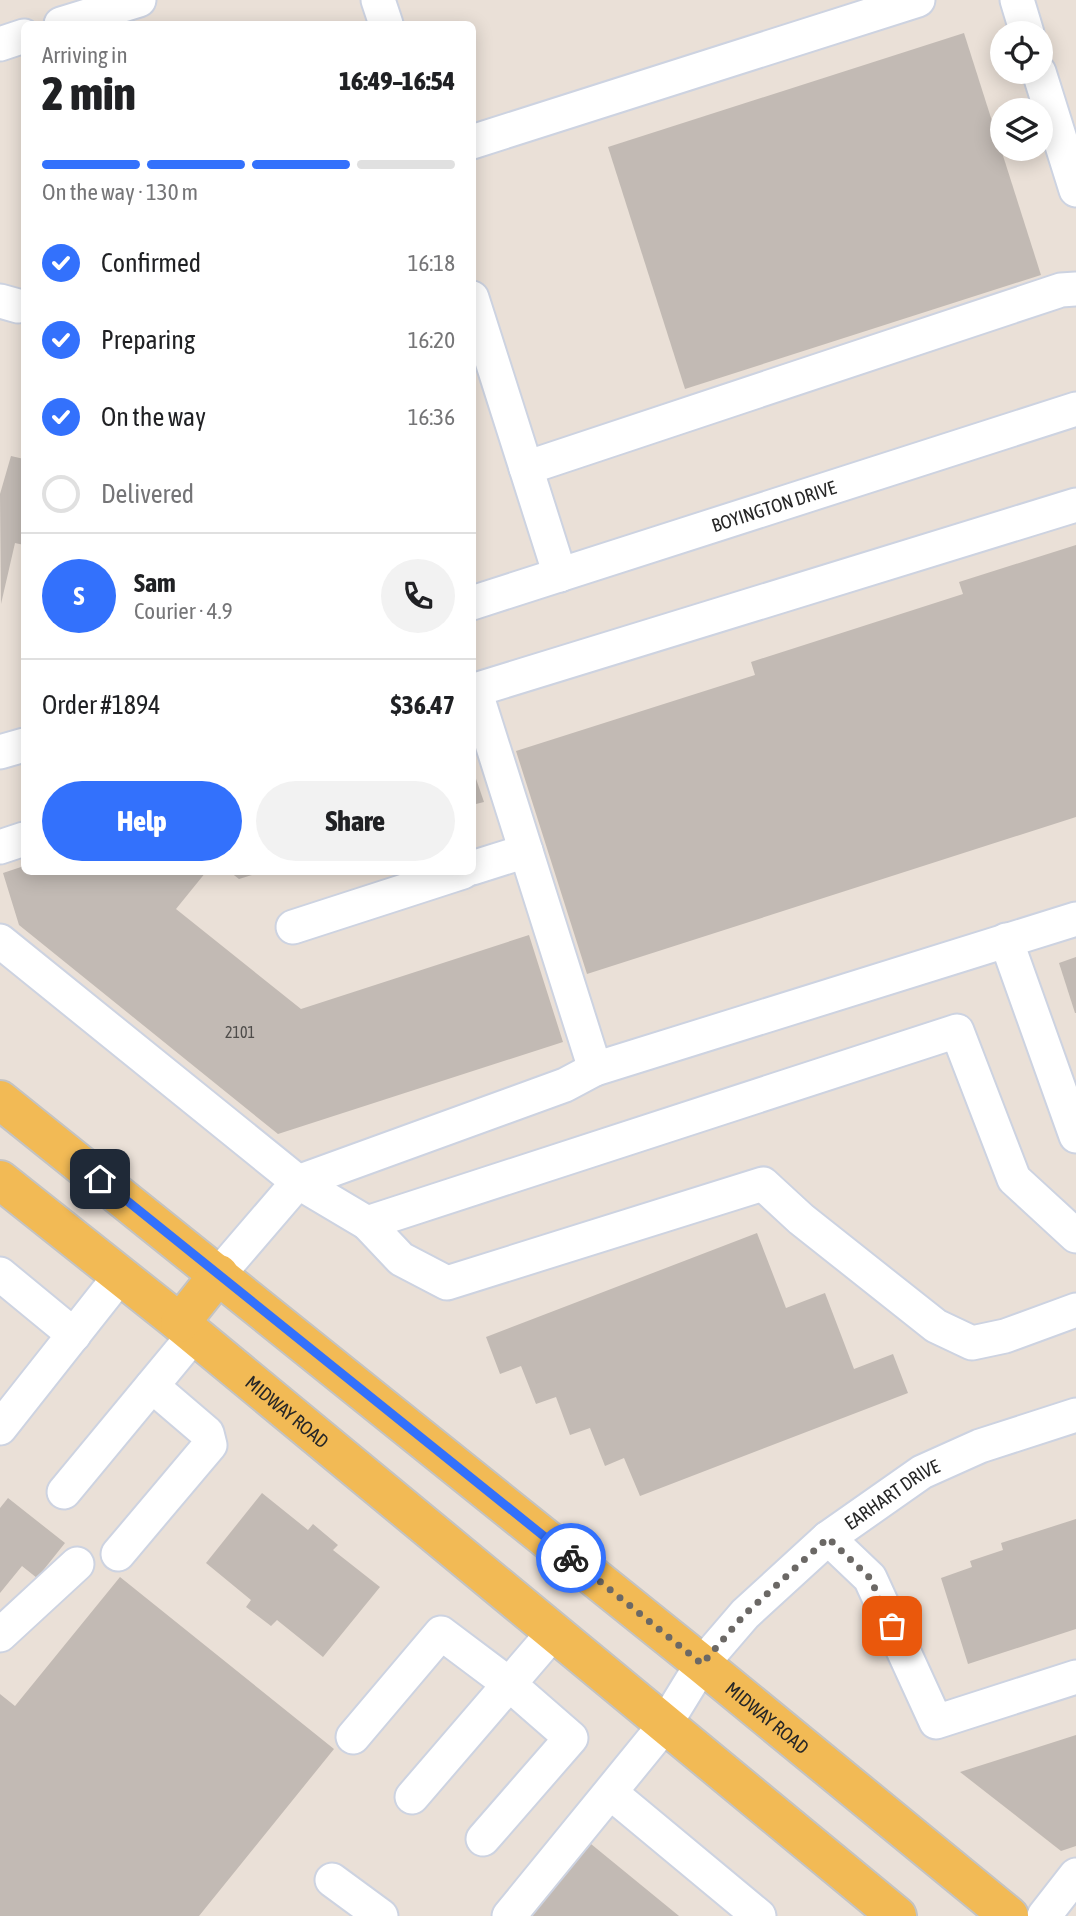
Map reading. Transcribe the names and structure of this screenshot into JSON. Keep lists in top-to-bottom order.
{
  "streets": {
    "main road": ["MIDWAY ROAD"],
    "street": ["BOYINGTON DRIVE", "EARHART DRIVE"]
  },
  "crossings": [
    ["MIDWAY ROAD", "EARHART DRIVE"]
  ],
  "house_numbers": ["2101"],
  "page": {
    "heading": ["2 min", "Arriving in", "16:49–16:54"],
    "panel": [
      "Sam",
      "Courier · 4.9",
      "Order #1894",
      "$36.47"
    ],
    "bar": "On the way · 130 m",
    "list": [
      ["Confirmed", "16:18"],
      ["Preparing", "16:20"],
      ["On the way", "16:36"],
      "Delivered"
    ],
    "round": "S",
    "buttons": ["Help", "Share"]
  }
}
